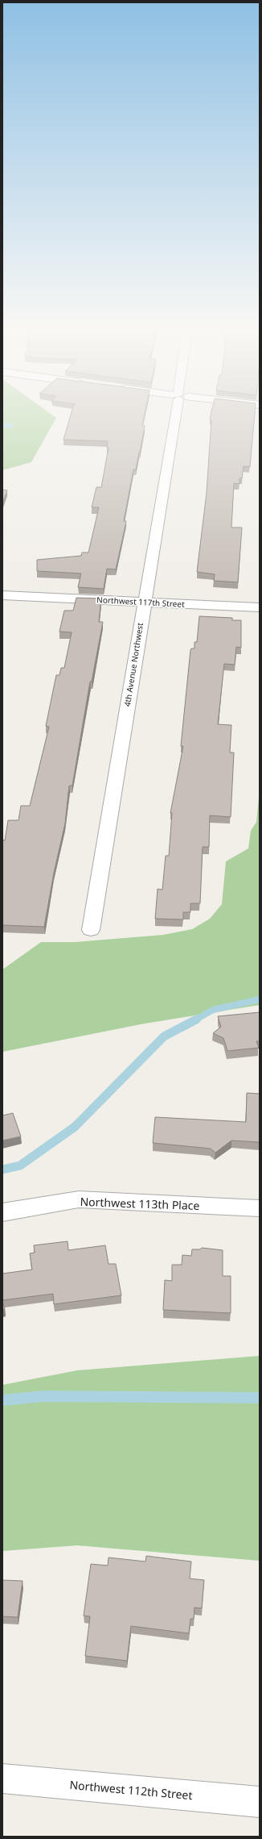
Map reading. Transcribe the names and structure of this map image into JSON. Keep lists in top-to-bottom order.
{
  "streets": {
    "street": [
      "Northwest 117th Street",
      "4th Avenue Northwest",
      "Northwest 113th Place",
      "Northwest 112th Street"
    ]
  },
  "crossings": [
    ["Northwest 117th Street", "4th Avenue Northwest"]
  ]
}
